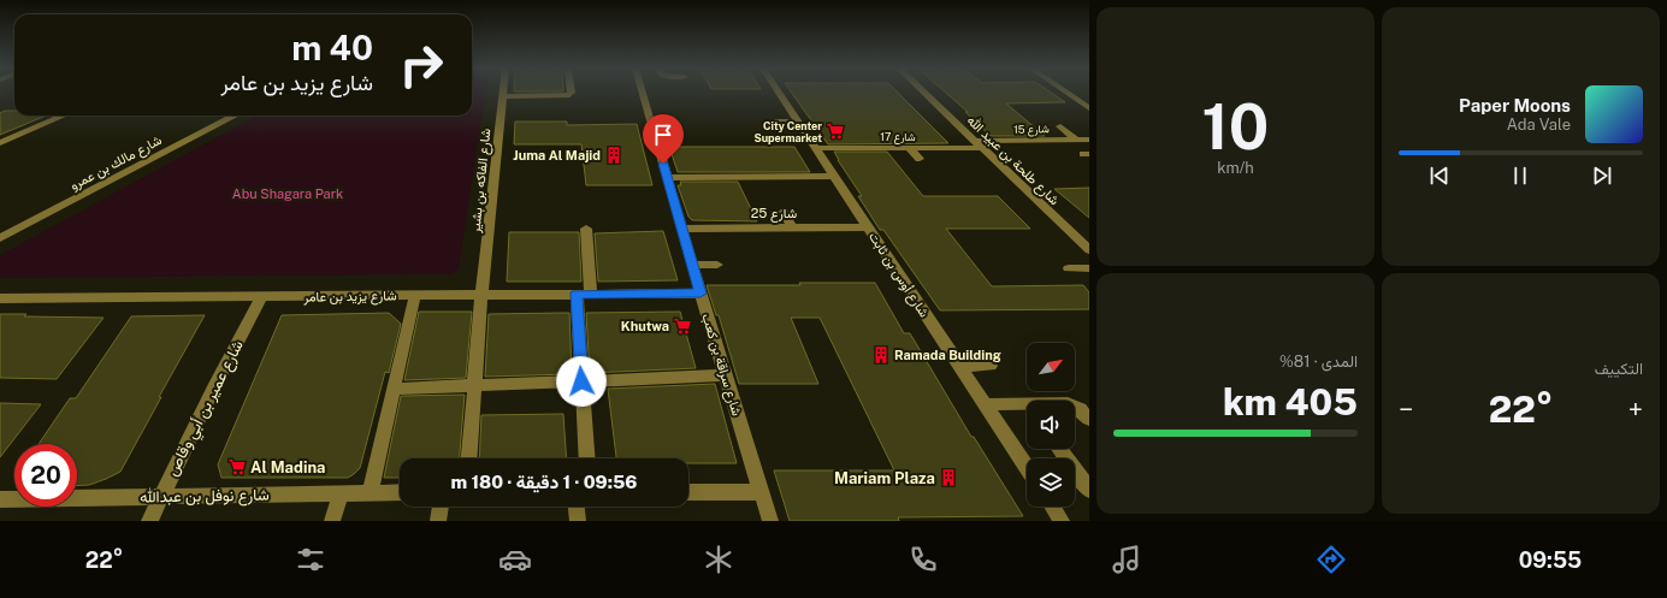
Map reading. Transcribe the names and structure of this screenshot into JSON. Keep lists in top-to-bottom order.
{
  "streets": {
    "street": [
      "شارع 15",
      "شارع 17",
      "شارع طلحة بن عبيد الله",
      "شارع مالك بن عمرو",
      "شارع الفاكه بن بشير",
      "شارع 25",
      "شارع أوس بن ثابت",
      "شارع يزيد بن عامر",
      "شارع سراقة بن كعب",
      "شارع عمير بن أبي وقاص",
      "شارع نوفل بن عبدالله"
    ]
  },
  "crossings": [
    ["شارع 15", "شارع 17"],
    ["شارع 15", "شارع طلحة بن عبيد الله"],
    ["شارع 17", "شارع طلحة بن عبيد الله"],
    ["شارع 17", "شارع أوس بن ثابت"],
    ["شارع الفاكه بن بشير", "شارع يزيد بن عامر"],
    ["شارع 25", "شارع أوس بن ثابت"],
    ["شارع 25", "شارع سراقة بن كعب"],
    ["شارع يزيد بن عامر", "شارع سراقة بن كعب"],
    ["شارع يزيد بن عامر", "شارع عمير بن أبي وقاص"],
    ["شارع عمير بن أبي وقاص", "شارع نوفل بن عبدالله"]
  ],
  "parks": ["Abu Shagara Park"],
  "places": {
    "supermarket": ["City Center Supermarket", "Khutwa", "Al Madina"],
    "building": ["Juma Al Majid", "Ramada Building", "Mariam Plaza"]
  },
  "north": "top right",
  "page": {
    "tile": [
      ["10", "km/h"],
      "التكييف",
      ["المدى · 81%", "405 km"]
    ],
    "turn": ["40 m", "شارع يزيد بن عامر"],
    "song": ["Paper Moons", "Ada Vale"],
    "heat": ["−", "22°", "+"],
    "limit": "20",
    "trip": "09:56 · 1 دقيقة · 180 m",
    "tabs": ["09:55", "22°"]
  }
}
